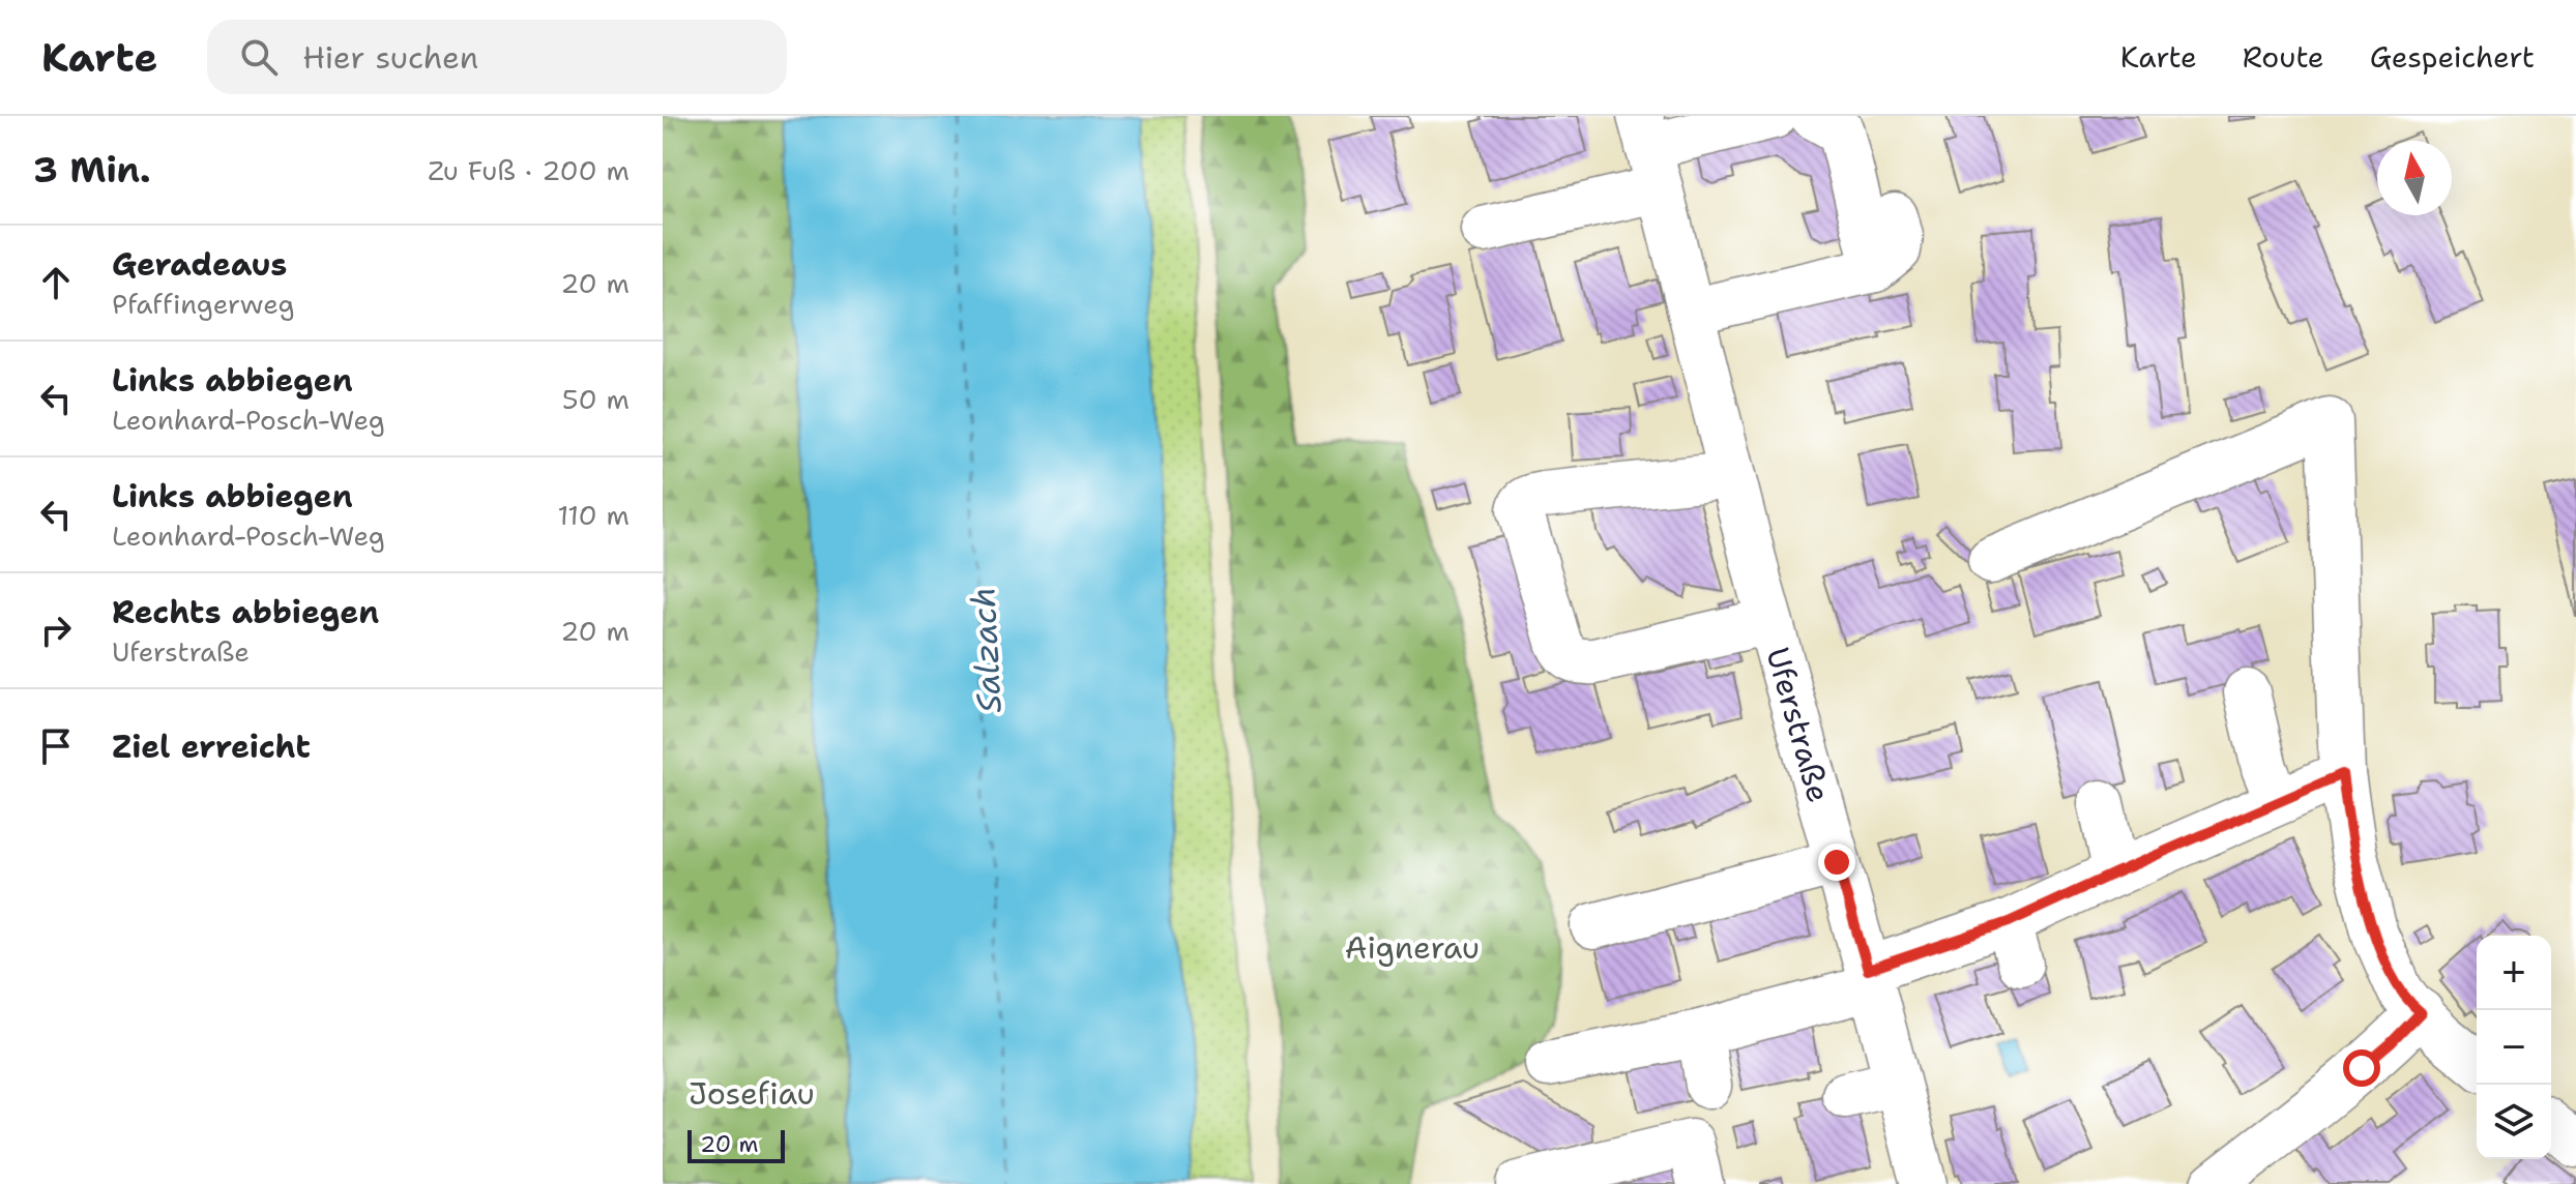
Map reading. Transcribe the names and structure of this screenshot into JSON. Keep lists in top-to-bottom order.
{
  "streets": {
    "street": ["Uferstraße"]
  },
  "water": ["Salzach"],
  "parks": ["Aignerau", "Josefiau"],
  "scale_bar": "20 m",
  "north": "top",
  "page": {
    "header": "Karte",
    "search": "Hier suchen",
    "nav": ["Karte", "Route", "Gespeichert"],
    "heading": ["3 Min.", "Zu Fuß · 200 m"],
    "list": [
      ["Geradeaus", "Pfaffingerweg", "20 m"],
      ["Links abbiegen", "Leonhard-Posch-Weg", "50 m"],
      ["Links abbiegen", "Leonhard-Posch-Weg", "110 m"],
      ["Rechts abbiegen", "Uferstraße", "20 m"],
      "Ziel erreicht"
    ],
    "map_buttons": ["+", "−"],
    "scale": "20 m"
  }
}
